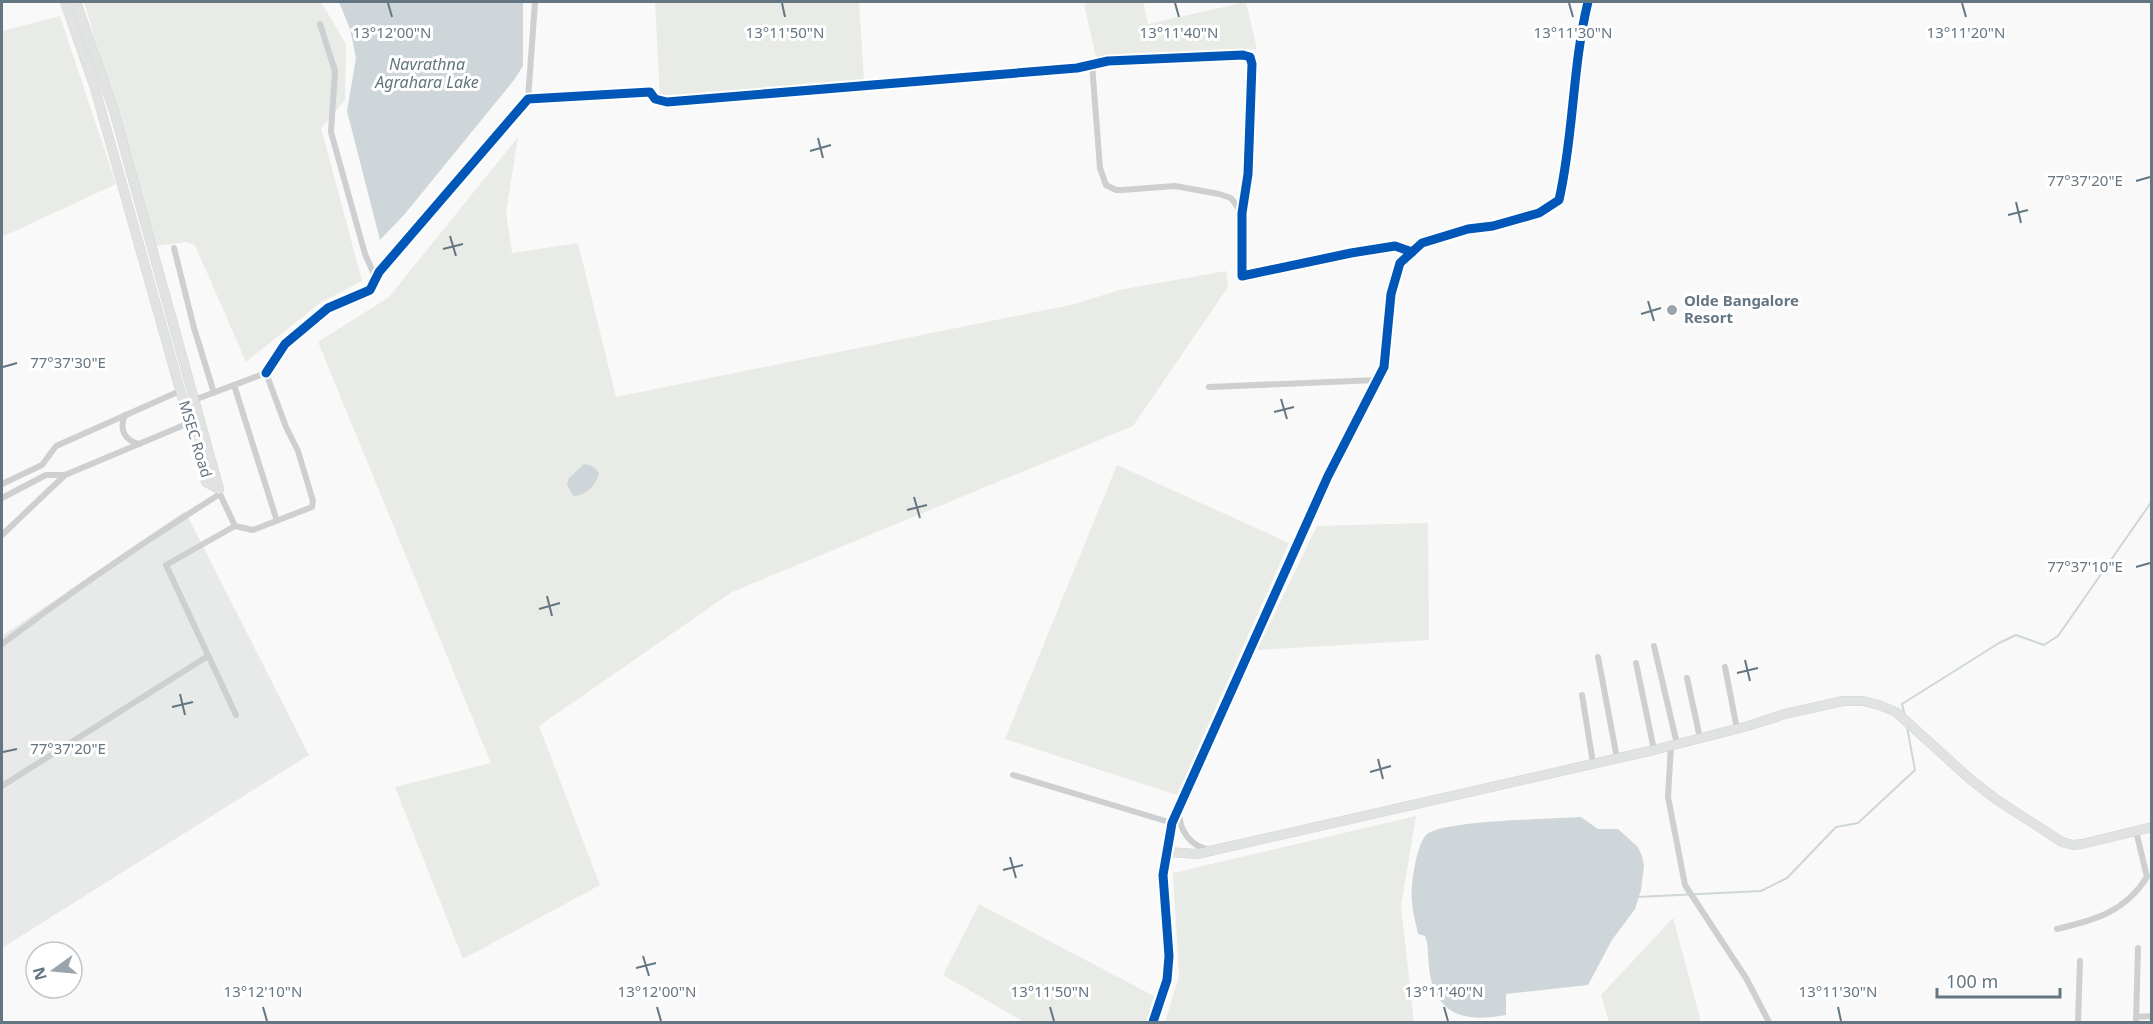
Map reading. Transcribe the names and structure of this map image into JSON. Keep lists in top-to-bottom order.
{
  "streets": {
    "street": ["MSEC Road"]
  },
  "water": ["Navrathna Agrahara Lake"],
  "places": ["Olde Bangalore Resort"],
  "scale_bar": "100 m",
  "north": "left",
  "coordinates": [
    "13°12'00\"N",
    "13°11'50\"N",
    "13°11'40\"N",
    "13°11'30\"N",
    "13°11'20\"N",
    "77°37'20\"E",
    "77°37'30\"E",
    "77°37'10\"E",
    "13°12'10\"N"
  ]
}
